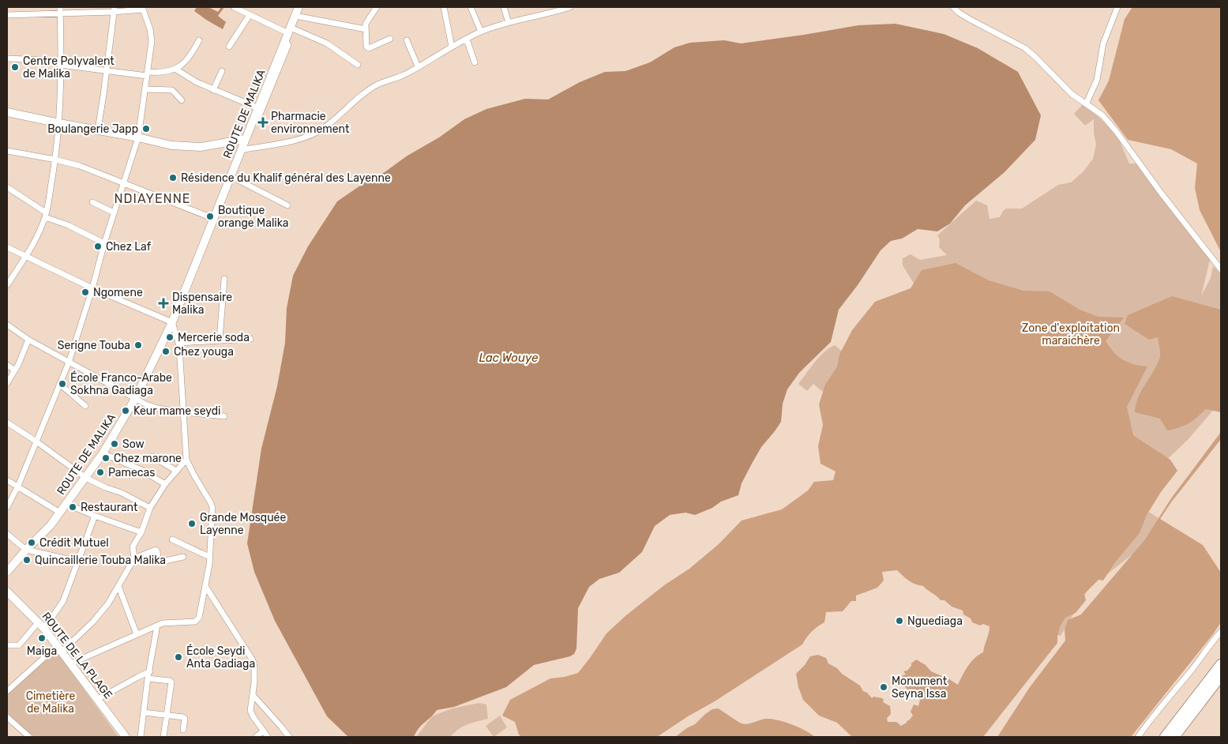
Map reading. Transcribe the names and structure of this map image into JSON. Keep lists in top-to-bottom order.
{
  "streets": {
    "main road": ["ROUTE DE MALIKA", "ROUTE DE LA PLAGE"]
  },
  "districts": ["NDIAYENNE"],
  "water": ["Lac Wouye"],
  "parks": ["Zone d'exploitation maraichère", "Cimetière de Malika"],
  "places": {
    "other": [
      "Centre Polyvalent de Malika",
      "Boulangerie Japp",
      "Résidence du Khalif général des Layenne",
      "Boutique orange Malika",
      "Chez Laf",
      "Ngomene",
      "Mercerie soda",
      "Serigne Touba",
      "Chez youga",
      "École Franco-Arabe Sokhna Gadiaga",
      "Keur mame seydi",
      "Sow",
      "Chez marone",
      "Pamecas",
      "Restaurant",
      "Grande Mosquée Layenne",
      "Crédit Mutuel",
      "Quincaillerie Touba Malika",
      "Nguediaga",
      "Maiga",
      "École Seydi Anta Gadiaga",
      "Monument Seyna Issa"
    ],
    "health": ["Pharmacie environnement", "Dispensaire Malika"]
  }
}
